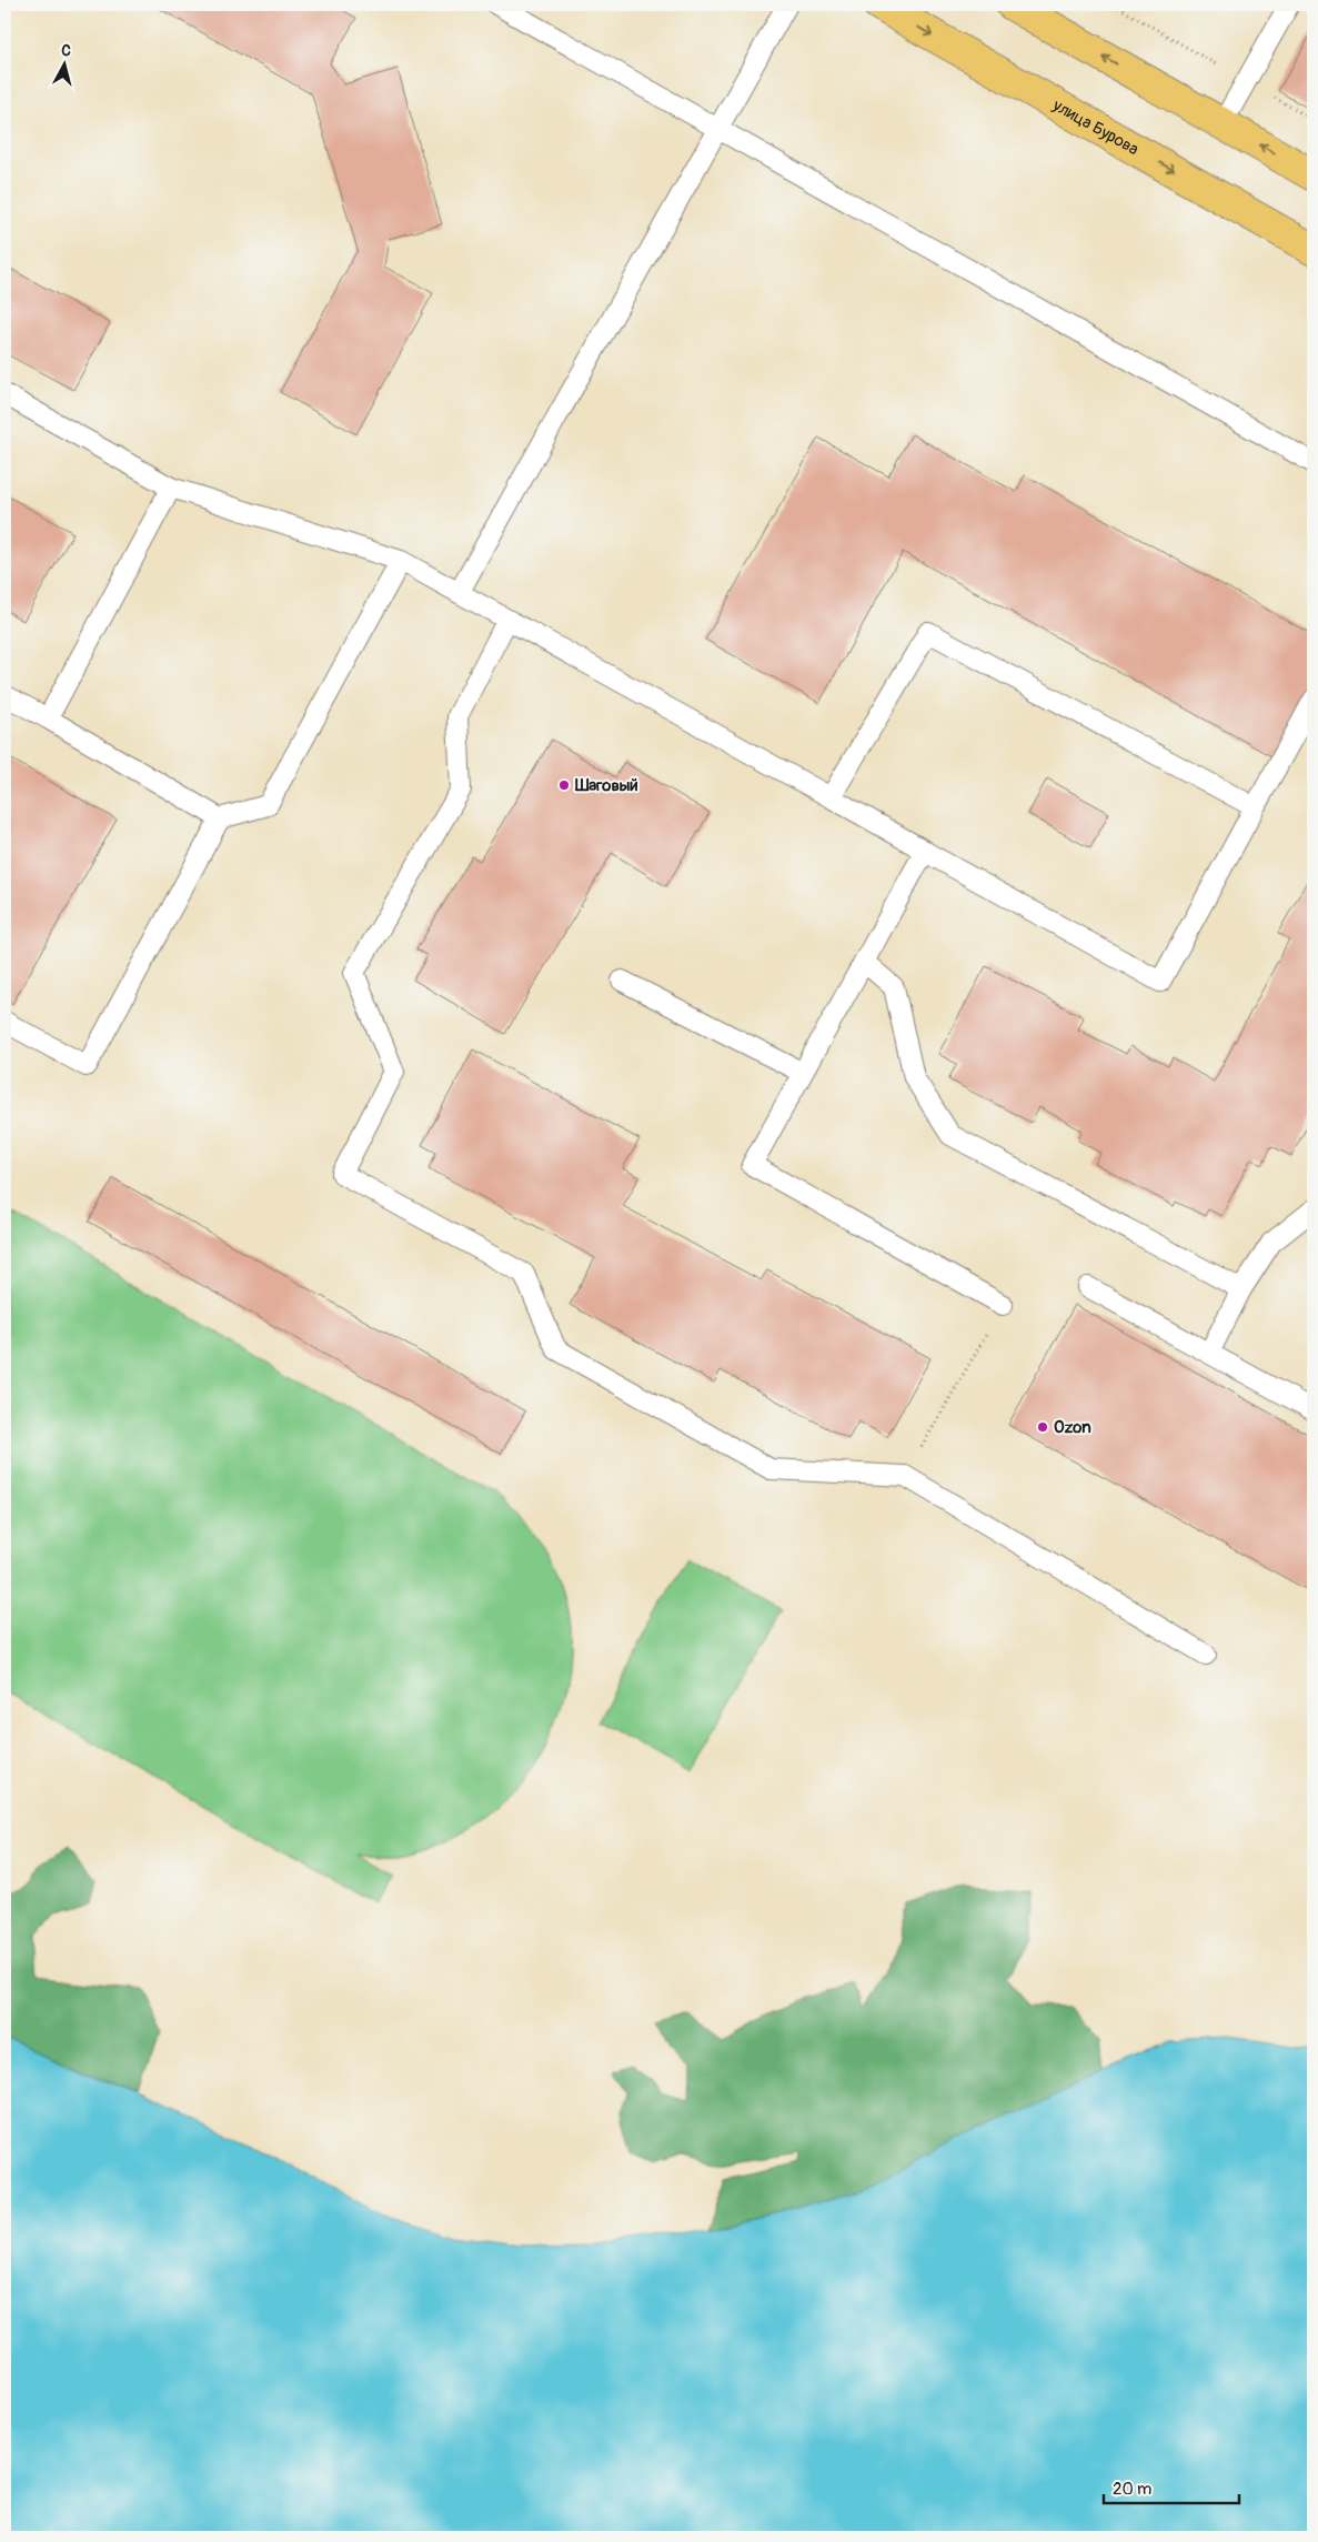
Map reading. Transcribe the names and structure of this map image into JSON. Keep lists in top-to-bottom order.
{
  "streets": {
    "main road": ["улица Бурова"]
  },
  "places": ["Шаговый", "Ozon"],
  "scale_bar": "20 m",
  "north": "top"
}
